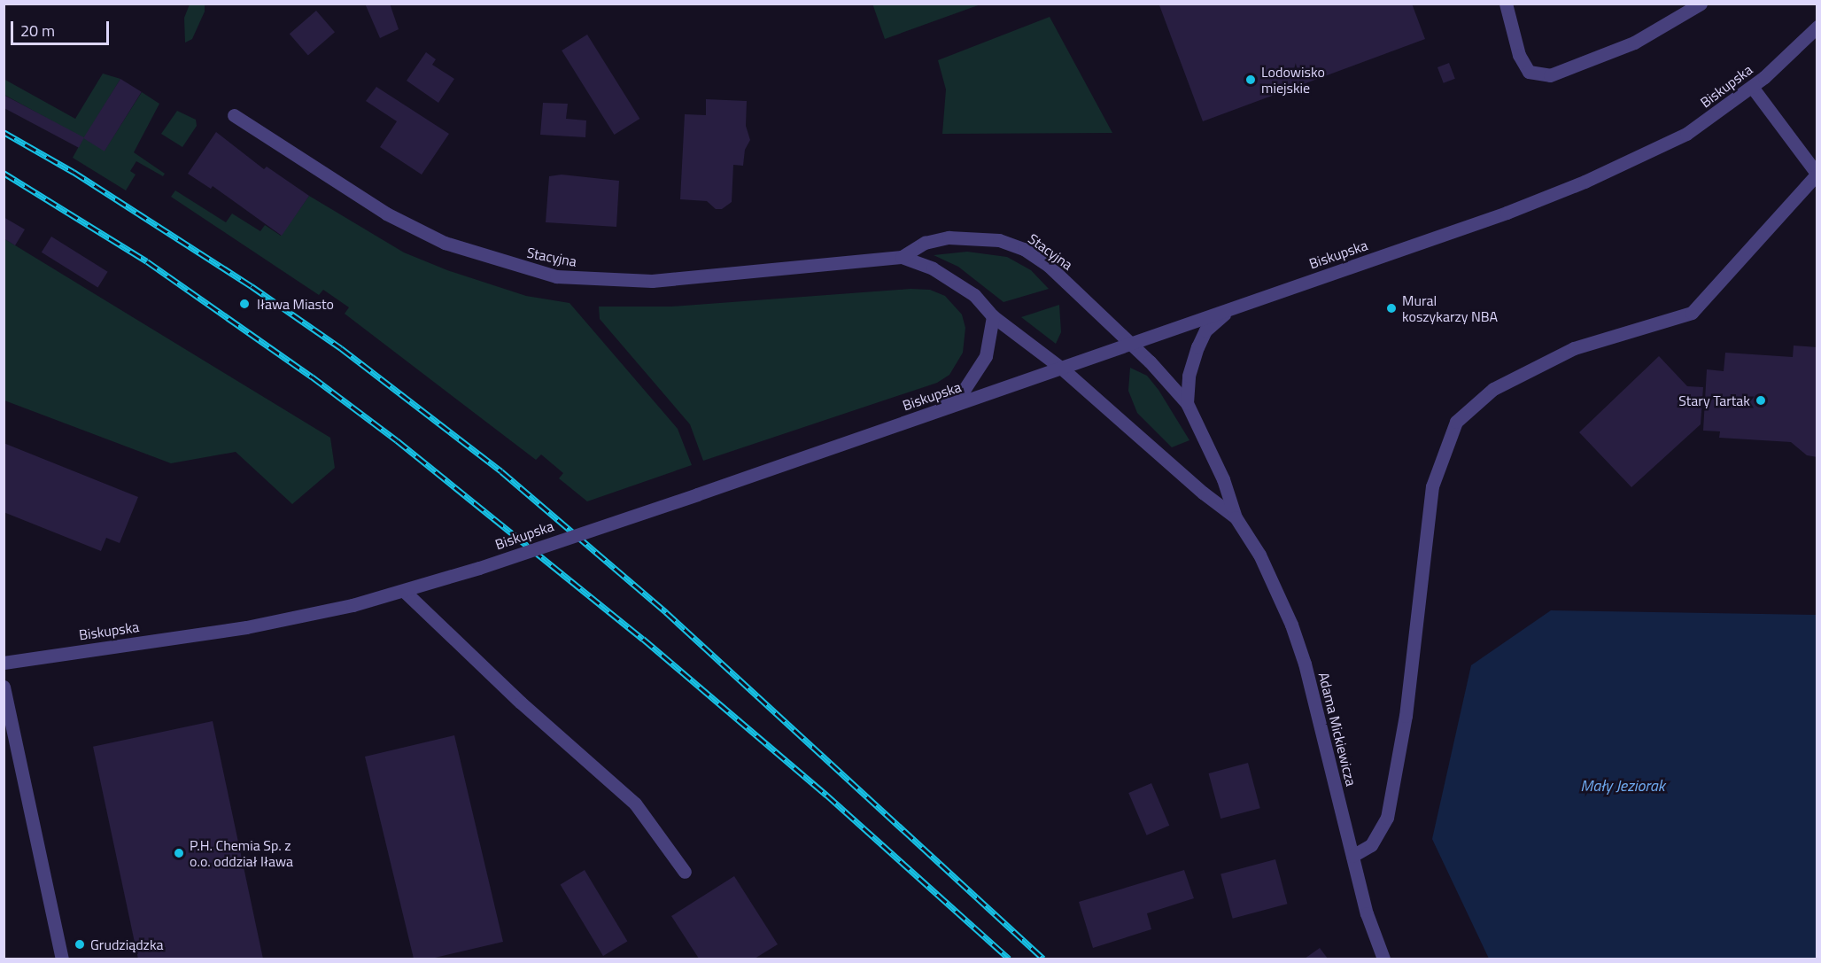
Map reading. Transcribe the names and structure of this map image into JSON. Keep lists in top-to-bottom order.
{
  "streets": {
    "street": ["Biskupska", "Stacyjna", "Adama Mickiewicza"]
  },
  "crossings": [
    ["Biskupska", "Stacyjna"],
    ["Biskupska", "Adama Mickiewicza"],
    ["Stacyjna", "Adama Mickiewicza"]
  ],
  "water": ["Mały Jeziorak"],
  "places": [
    "Lodowisko miejskie",
    "Iława Miasto",
    "Mural koszykarzy NBA",
    "Stary Tartak",
    "P.H. Chemia Sp. z o.o. oddział Iława",
    "Grudziądzka"
  ],
  "scale_bar": "20 m"
}
